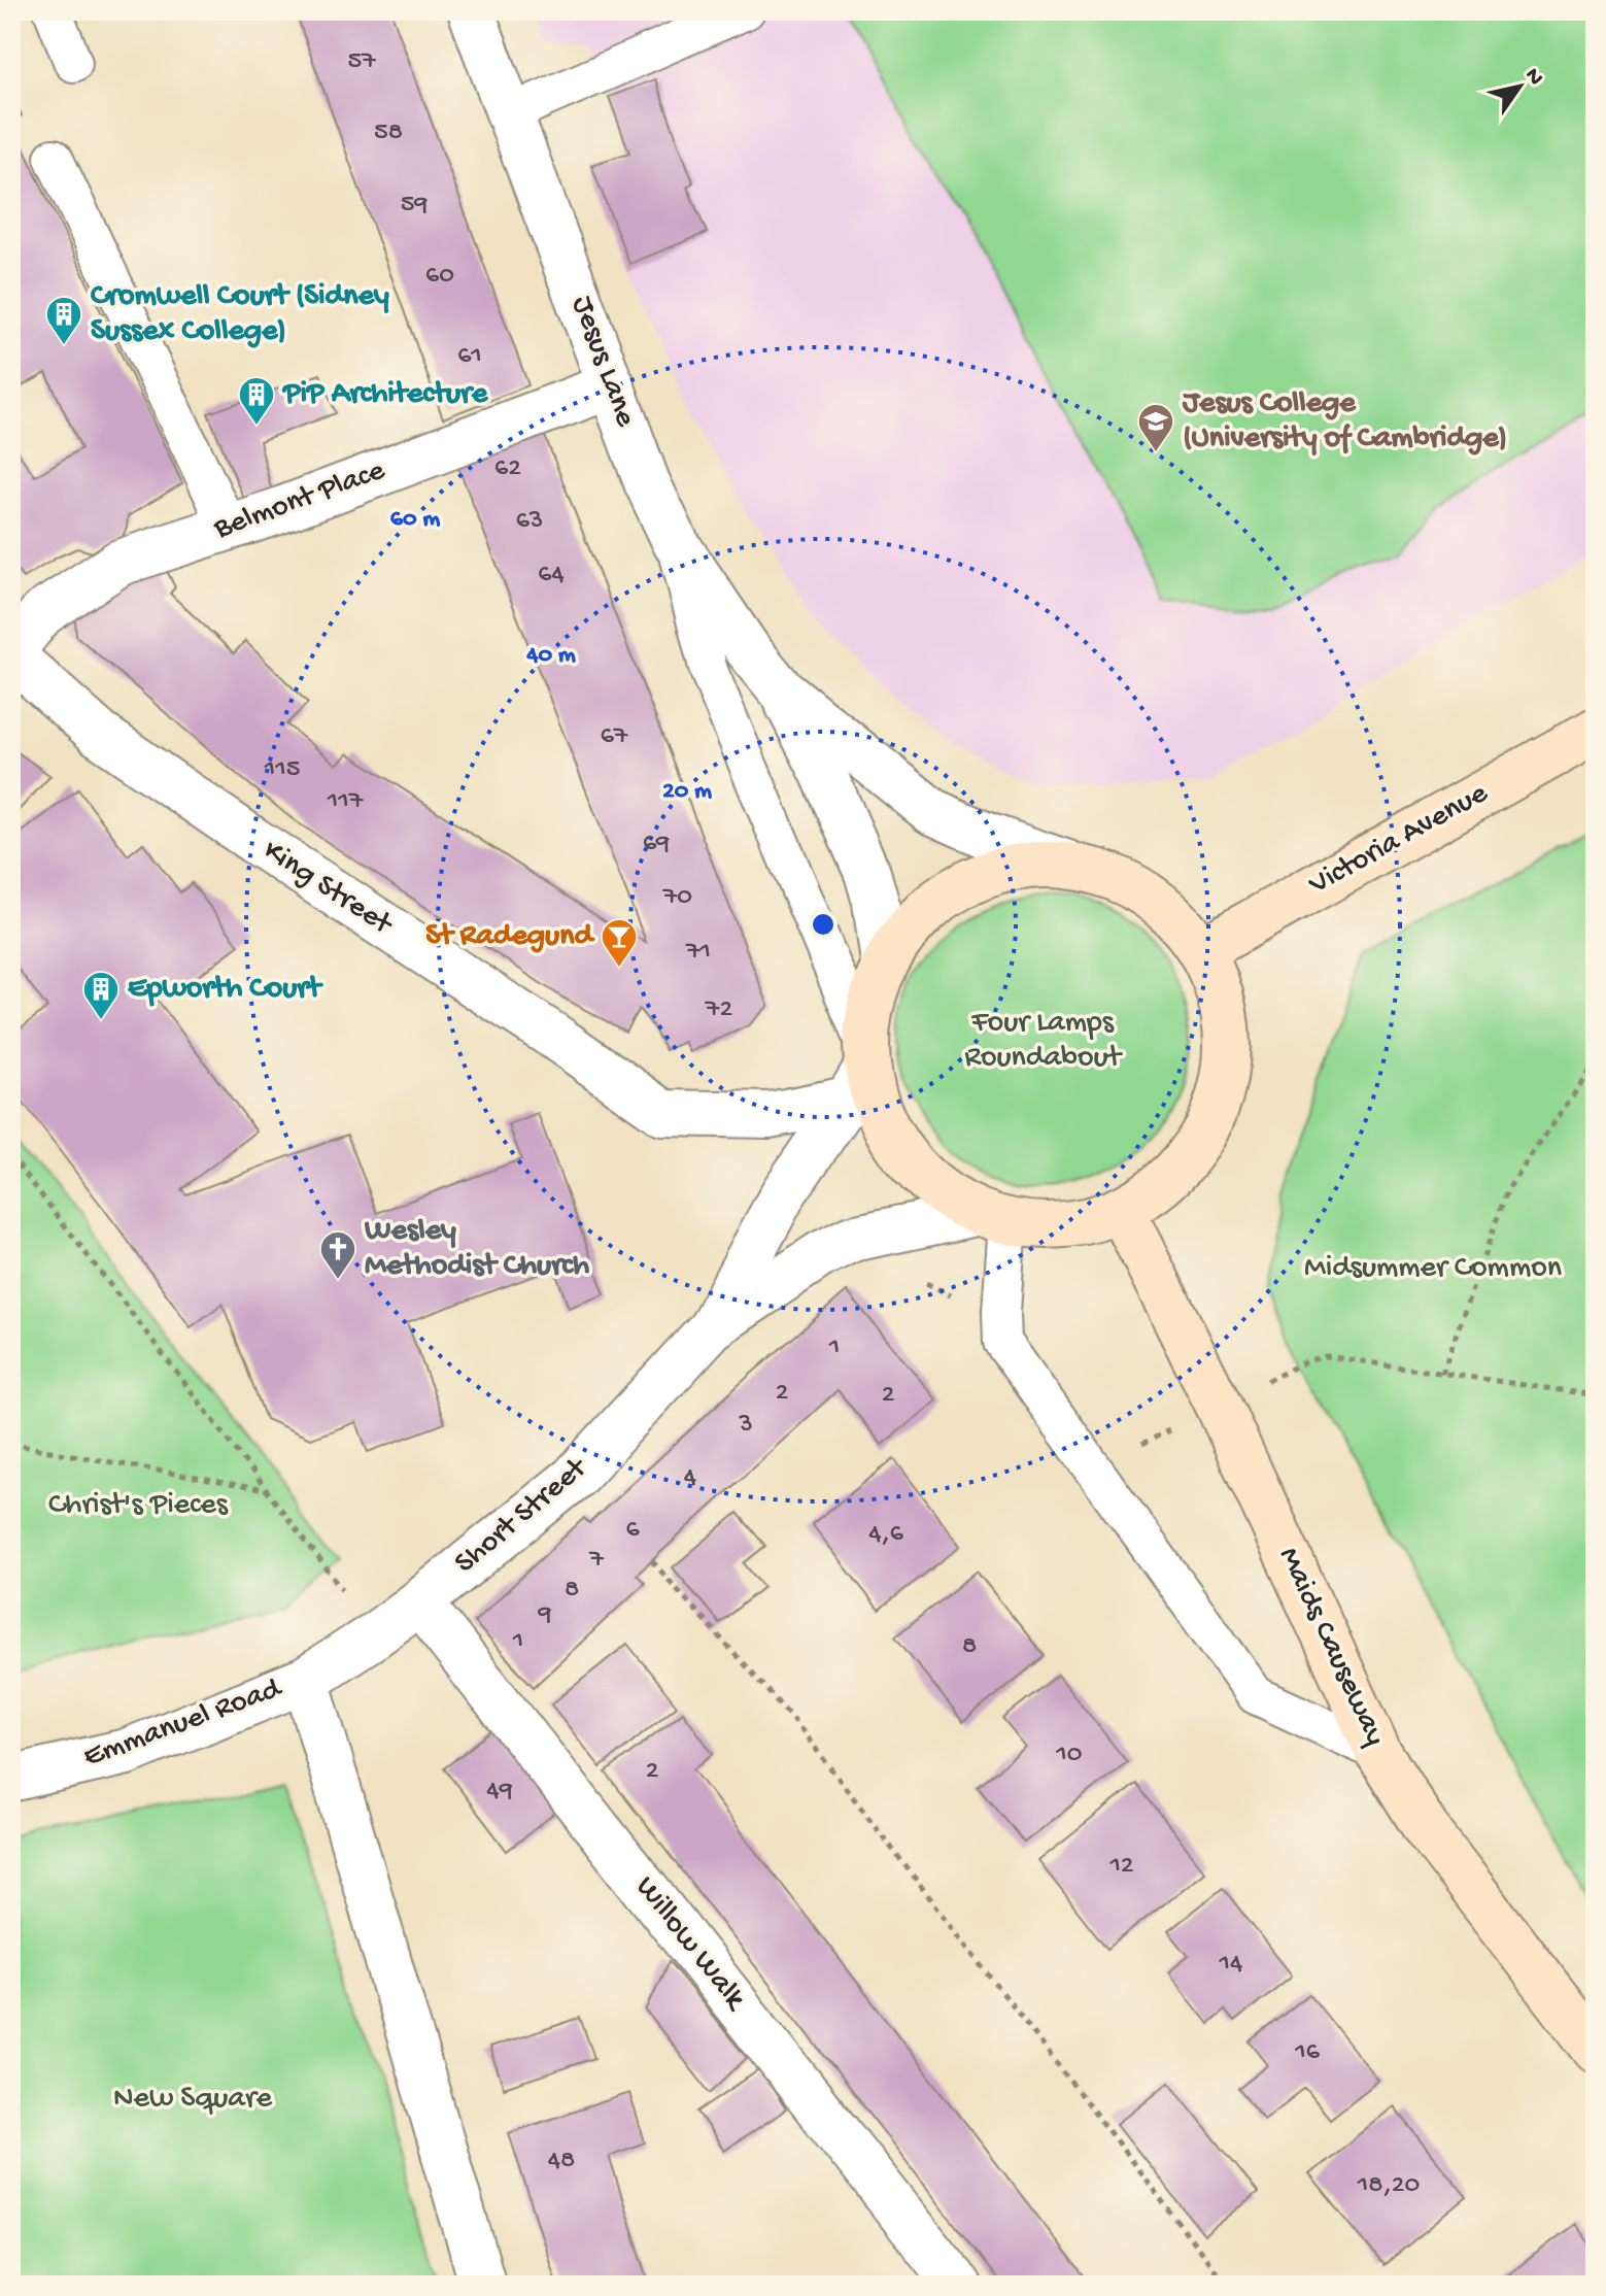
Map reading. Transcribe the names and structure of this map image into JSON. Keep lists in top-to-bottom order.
{
  "streets": {
    "street": [
      "Jesus Lane",
      "Belmont Place",
      "Victoria Avenue",
      "King Street",
      "Short Street",
      "Maids Causeway",
      "Emmanuel Road",
      "Willow Walk"
    ]
  },
  "crossings": [
    ["Jesus Lane", "Belmont Place"],
    ["Belmont Place", "King Street"],
    ["King Street", "Short Street"],
    ["Short Street", "Emmanuel Road"],
    ["Short Street", "Willow Walk"]
  ],
  "parks": [
    "Four Lamps Roundabout",
    "Midsummer Common",
    "Christ's Pieces",
    "New Square"
  ],
  "places": {
    "building": ["Cromwell Court (Sidney Sussex College)", "PiP Architecture", "Epworth Court"],
    "school or university": ["Jesus College (University of Cambridge)"],
    "bar": ["St Radegund"],
    "church": ["Wesley Methodist Church"]
  },
  "house_numbers": [
    "57",
    "58",
    "59",
    "60",
    "61",
    "62",
    "63",
    "64",
    "67",
    "115",
    "117",
    "69",
    "70",
    "71",
    "72",
    "1",
    "2",
    "2",
    "3",
    "4",
    "6",
    "4,6",
    "7",
    "8",
    "9",
    "1",
    "8",
    "10",
    "2",
    "49",
    "12",
    "14",
    "16",
    "48",
    "18,20"
  ],
  "north": "top right",
  "rings": ["60 m", "40 m", "20 m"]
}
